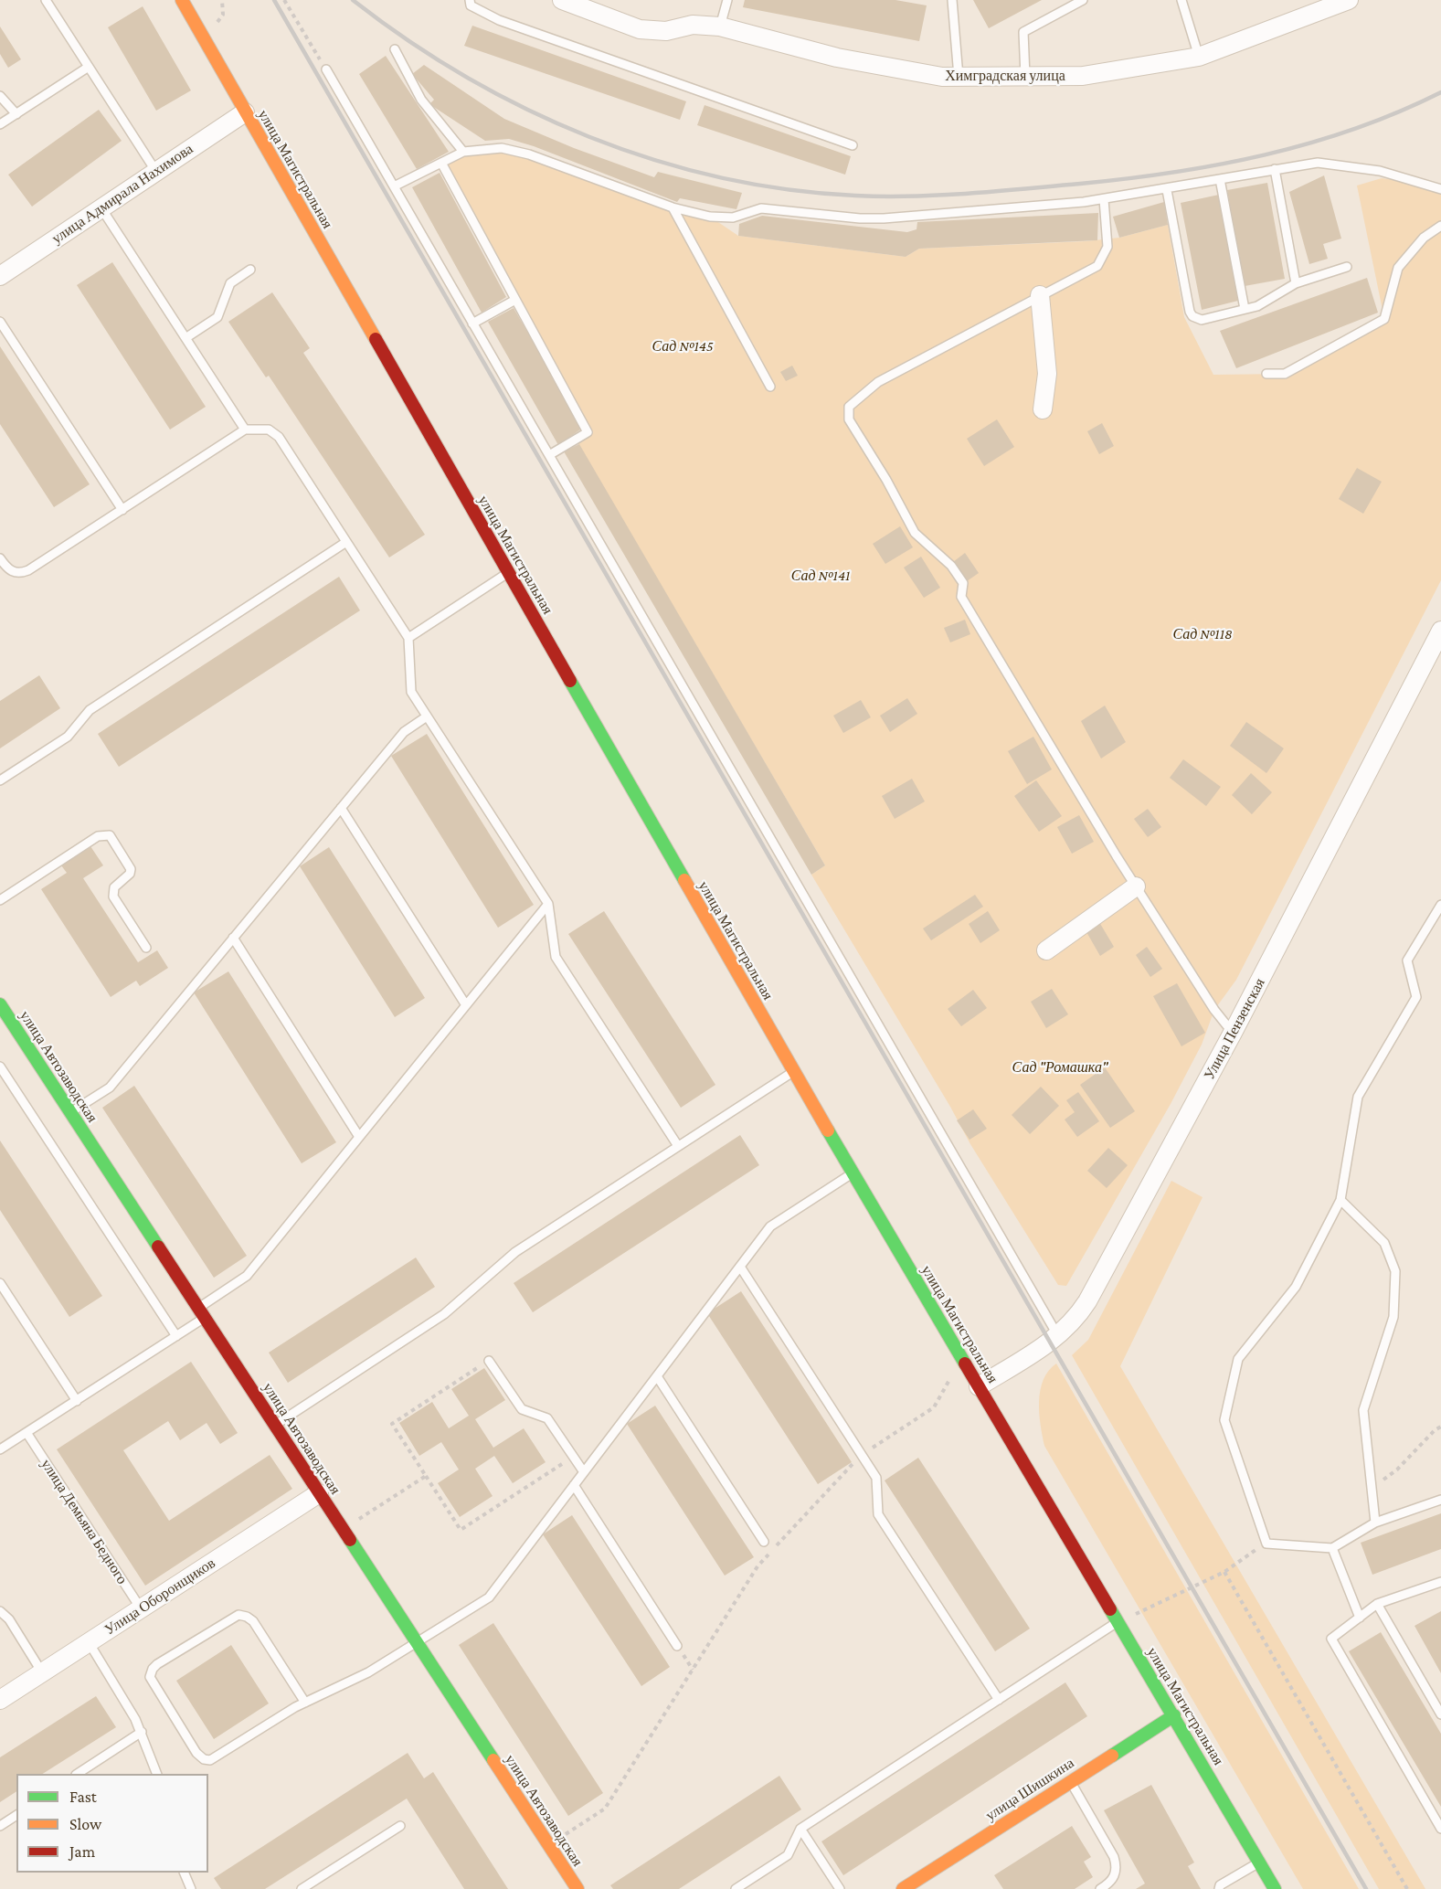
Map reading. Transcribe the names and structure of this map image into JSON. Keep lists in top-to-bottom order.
{
  "streets": {
    "main road": ["улица Магистральная", "улица Автозаводская", "улица Шишкина"],
    "street": [
      "Химградская улица",
      "улица Адмирала Нахимова",
      "Улица Пензенская",
      "Улица Оборонщиков"
    ],
    "lane": ["улица Демьяна Бедного"]
  },
  "crossings": [
    ["улица Магистральная", "улица Адмирала Нахимова"],
    ["улица Магистральная", "Улица Пензенская"],
    ["улица Магистральная", "улица Шишкина"],
    ["улица Автозаводская", "Улица Оборонщиков"],
    ["улица Демьяна Бедного", "Улица Оборонщиков"]
  ],
  "parks": [
    "Сад №145",
    "Сад №141",
    "Сад №118",
    "Сад \"Ромашка\""
  ],
  "legend": ["Fast", "Slow", "Jam"]
}
